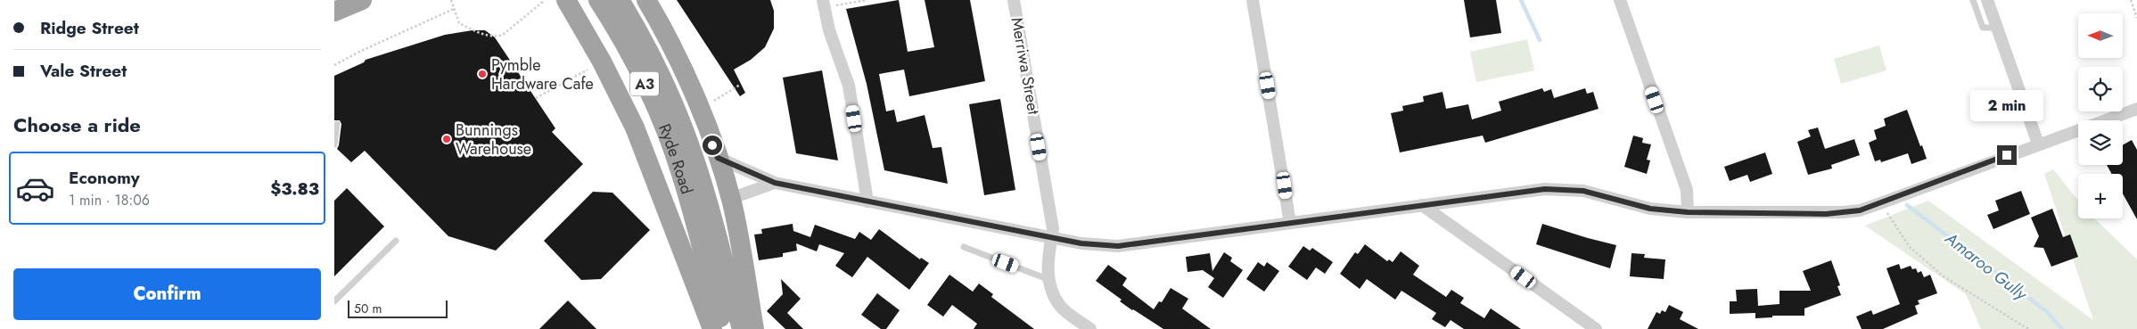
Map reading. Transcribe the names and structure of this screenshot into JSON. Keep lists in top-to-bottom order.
{
  "streets": {
    "highway": ["A3", "Ryde Road"],
    "street": ["Merriwa Street"]
  },
  "water": ["Amaroo Gully"],
  "places": ["Pymble Hardware Cafe", "Bunnings Warehouse"],
  "scale_bar": "50 m",
  "north": "left",
  "page": {
    "banner": ["Ridge Street", "Vale Street"],
    "map_buttons": "+",
    "bubble": "2 min",
    "heading": "Choose a ride",
    "list": [
      {
        "name": "Economy",
        "note": "1 min · 18:06",
        "value": "$3.83"
      }
    ],
    "buttons": "Confirm",
    "scale": "50 m"
  }
}
